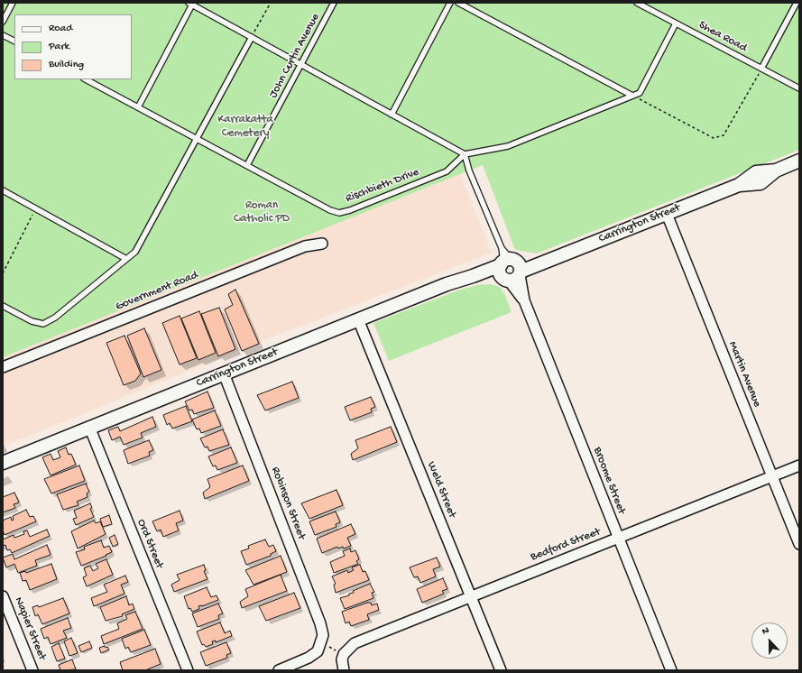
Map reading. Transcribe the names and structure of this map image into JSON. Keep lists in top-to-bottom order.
{
  "streets": {
    "street": [
      "Carrington Street",
      "Government Road",
      "Martin Avenue",
      "Broome Street",
      "Weld Street",
      "Robinson Street",
      "Ord Street",
      "Bedford Street",
      "Napier Street"
    ],
    "lane": ["Shea Road", "John Curtin Avenue", "Rischbieth Drive"]
  },
  "crossings": [
    ["John Curtin Avenue", "Rischbieth Drive"],
    ["Rischbieth Drive", "Broome Street"],
    ["Carrington Street", "Martin Avenue"],
    ["Carrington Street", "Broome Street"],
    ["Carrington Street", "Weld Street"],
    ["Carrington Street", "Robinson Street"],
    ["Carrington Street", "Ord Street"],
    ["Martin Avenue", "Bedford Street"],
    ["Broome Street", "Bedford Street"],
    ["Weld Street", "Bedford Street"]
  ],
  "parks": ["Karrakatta Cemetery", "Roman Catholic PD"],
  "legend": ["Road", "Park", "Building"],
  "north": "top"
}
